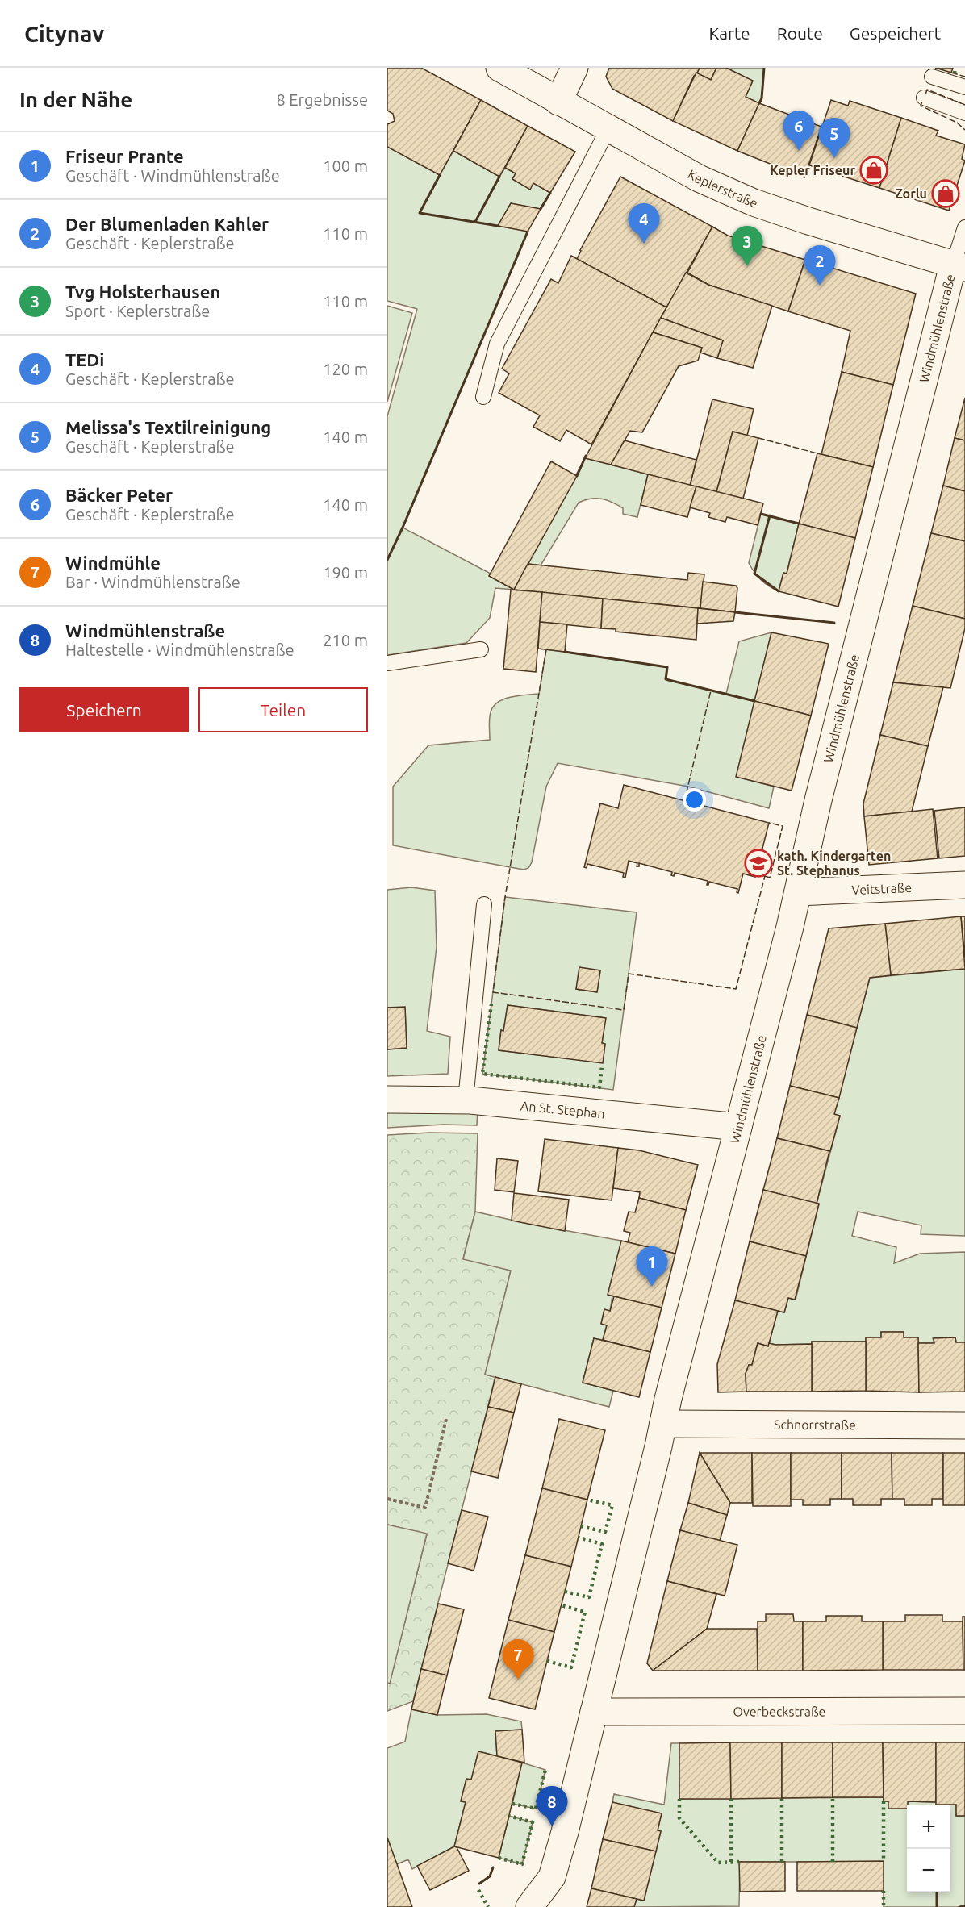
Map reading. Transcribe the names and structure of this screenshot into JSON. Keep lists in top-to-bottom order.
{
  "streets": {
    "street": [
      "Keplerstraße",
      "Windmühlenstraße",
      "Veitstraße",
      "An St. Stephan",
      "Schnorrstraße",
      "Overbeckstraße"
    ]
  },
  "crossings": [
    ["Keplerstraße", "Windmühlenstraße"],
    ["Windmühlenstraße", "Veitstraße"],
    ["Windmühlenstraße", "An St. Stephan"],
    ["Windmühlenstraße", "Schnorrstraße"],
    ["Windmühlenstraße", "Overbeckstraße"]
  ],
  "places": {
    "shop": ["Kepler Friseur", "Zorlu"],
    "school or university": ["kath. Kindergarten St. Stephanus"]
  },
  "page": {
    "header": "Citynav",
    "nav": ["Karte", "Route", "Gespeichert"],
    "heading": ["In der Nähe", "8 Ergebnisse"],
    "pins": [
      "6",
      "5",
      "4",
      "3",
      "2",
      "1",
      "7",
      "8"
    ],
    "list": [
      {
        "mark": "1",
        "name": "Friseur Prante",
        "note": "Geschäft · Windmühlenstraße",
        "value": "100 m"
      },
      {
        "mark": "2",
        "name": "Der Blumenladen Kahler",
        "note": "Geschäft · Keplerstraße",
        "value": "110 m"
      },
      {
        "mark": "3",
        "name": "Tvg Holsterhausen",
        "note": "Sport · Keplerstraße",
        "value": "110 m"
      },
      {
        "mark": "4",
        "name": "TEDi",
        "note": "Geschäft · Keplerstraße",
        "value": "120 m"
      },
      {
        "mark": "5",
        "name": "Melissa's Textilreinigung",
        "note": "Geschäft · Keplerstraße",
        "value": "140 m"
      },
      {
        "mark": "6",
        "name": "Bäcker Peter",
        "note": "Geschäft · Keplerstraße",
        "value": "140 m"
      },
      {
        "mark": "7",
        "name": "Windmühle",
        "note": "Bar · Windmühlenstraße",
        "value": "190 m"
      },
      {
        "mark": "8",
        "name": "Windmühlenstraße",
        "note": "Haltestelle · Windmühlenstraße",
        "value": "210 m"
      }
    ],
    "buttons": ["Speichern", "Teilen"],
    "map_buttons": ["+", "−"]
  }
}
